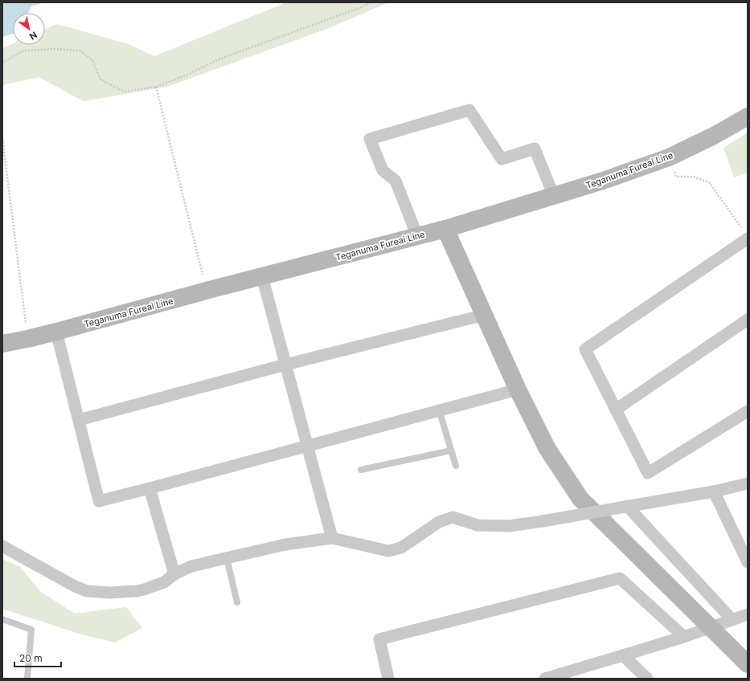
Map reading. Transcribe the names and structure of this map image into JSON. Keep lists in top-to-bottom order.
{
  "streets": {
    "street": ["Teganuma Fureai Line"]
  },
  "scale_bar": "20 m",
  "north": "bottom right"
}
